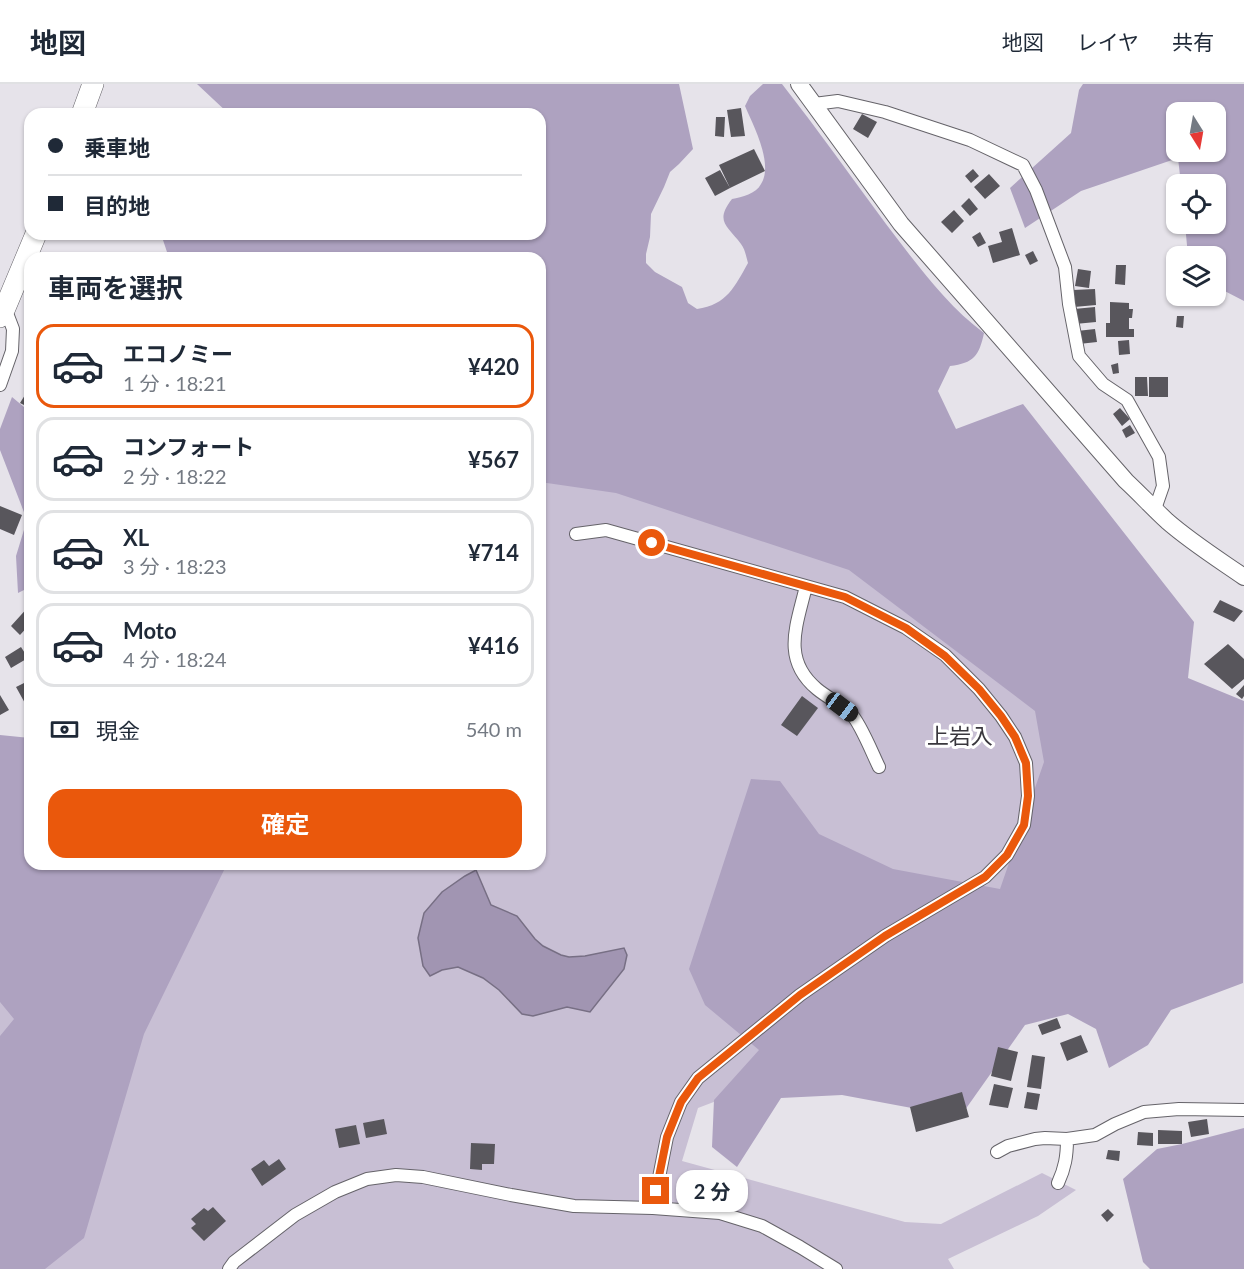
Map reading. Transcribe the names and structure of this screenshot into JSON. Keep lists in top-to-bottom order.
{
  "districts": ["上岩入"],
  "north": "bottom",
  "page": {
    "header": "地図",
    "nav": ["地図", "レイヤ", "共有"],
    "banner": ["乗車地", "目的地"],
    "heading": "車両を選択",
    "list": [
      {
        "name": "エコノミー",
        "note": "1 分 · 18:21",
        "value": "¥420"
      },
      {
        "name": "コンフォート",
        "note": "2 分 · 18:22",
        "value": "¥567"
      },
      {
        "name": "XL",
        "note": "3 分 · 18:23",
        "value": "¥714"
      },
      {
        "name": "Moto",
        "note": "4 分 · 18:24",
        "value": "¥416"
      }
    ],
    "pay": ["現金", "540 m"],
    "buttons": "確定",
    "bubble": "2 分"
  }
}
